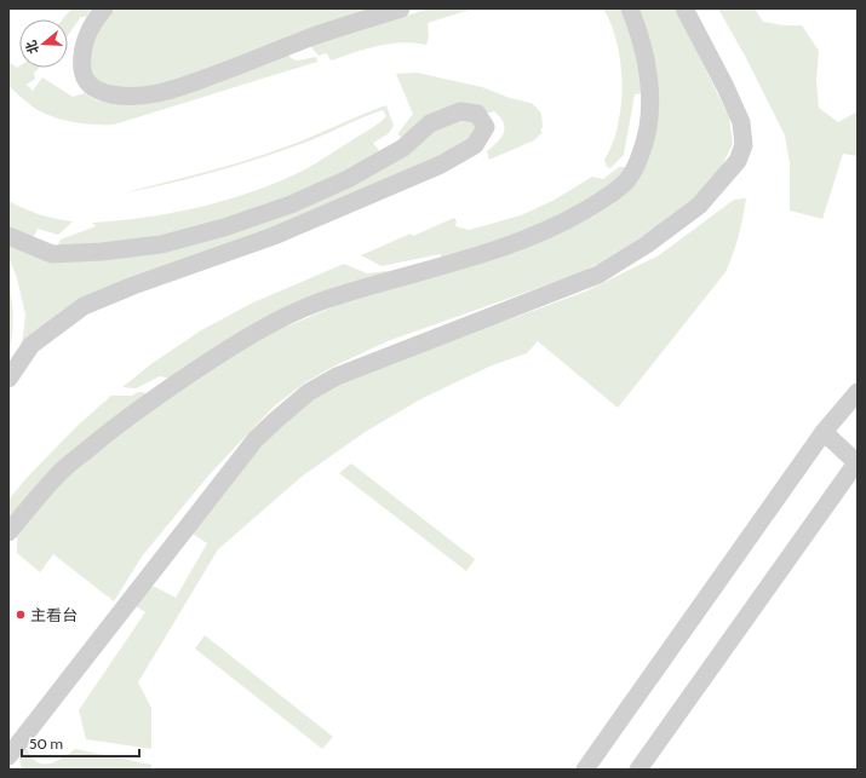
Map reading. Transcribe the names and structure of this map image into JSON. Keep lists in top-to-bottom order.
{
  "places": ["主看台"],
  "scale_bar": "50 m",
  "north": "left"
}
